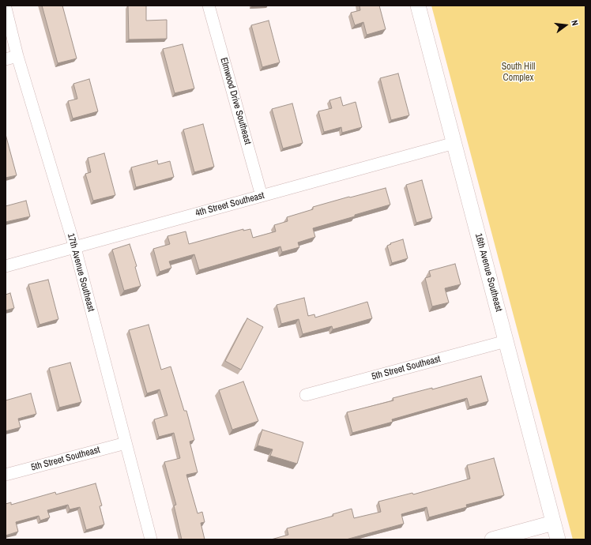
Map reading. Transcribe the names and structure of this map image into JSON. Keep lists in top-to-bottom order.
{
  "streets": {
    "street": [
      "Elmwood Drive Southeast",
      "4th Street Southeast",
      "17th Avenue Southeast",
      "16th Avenue Southeast",
      "5th Street Southeast"
    ]
  },
  "crossings": [
    ["Elmwood Drive Southeast", "4th Street Southeast"],
    ["4th Street Southeast", "17th Avenue Southeast"],
    ["4th Street Southeast", "16th Avenue Southeast"],
    ["17th Avenue Southeast", "5th Street Southeast"],
    ["16th Avenue Southeast", "5th Street Southeast"]
  ],
  "parks": ["South Hill Complex"],
  "north": "right"
}
